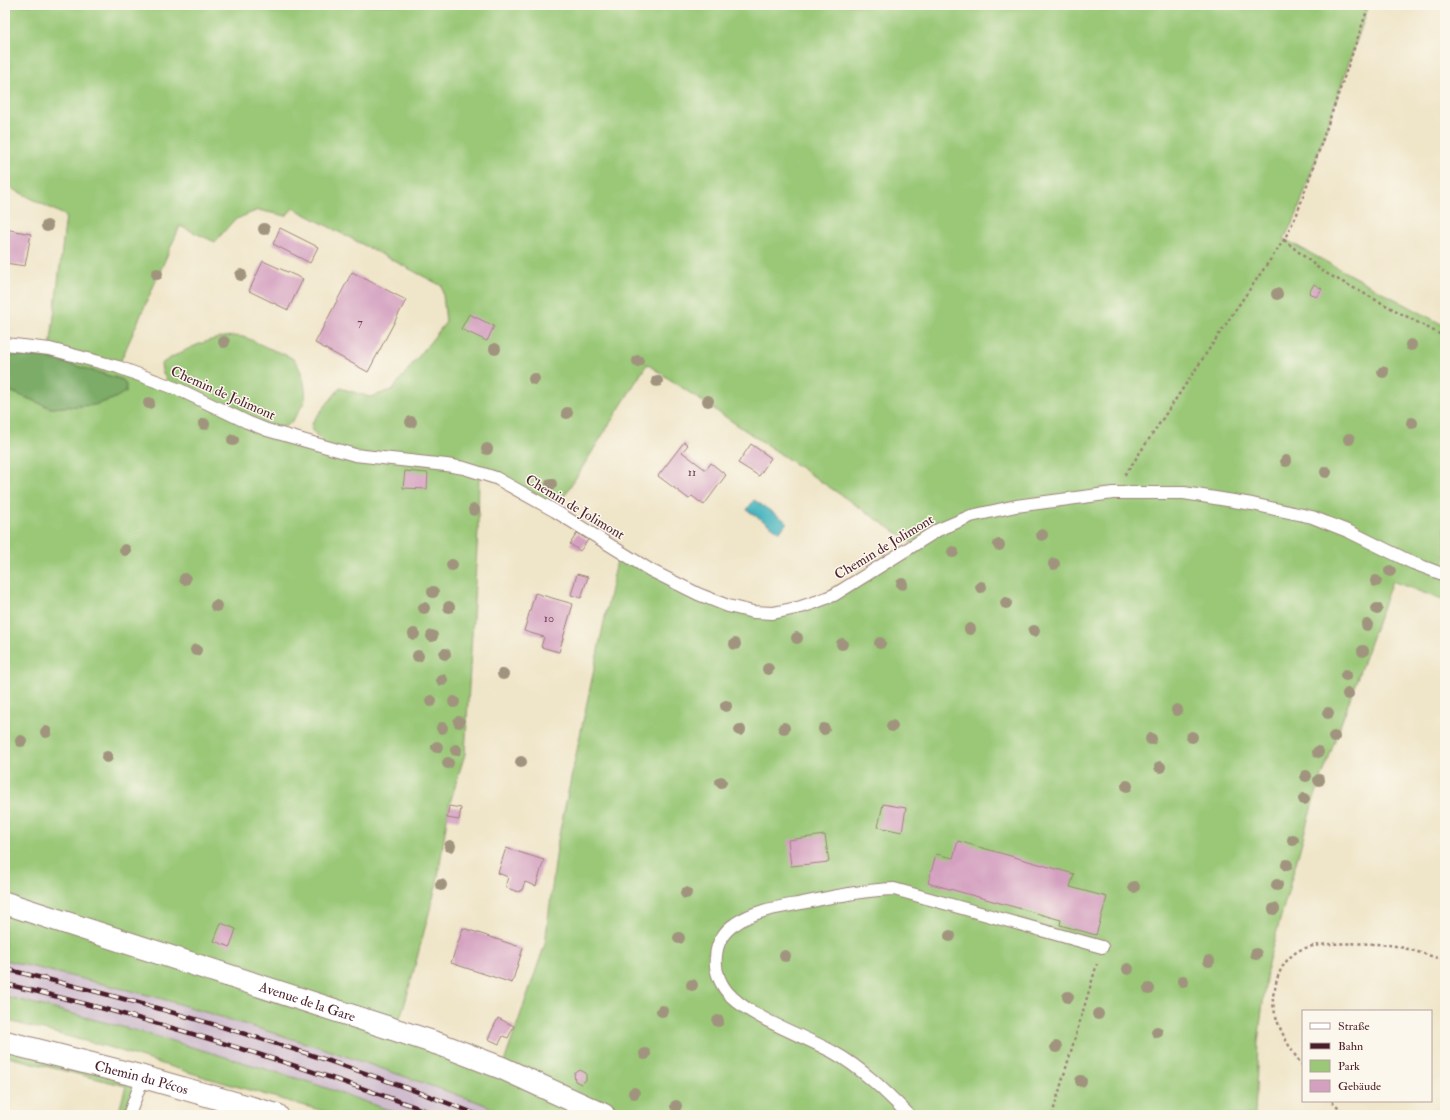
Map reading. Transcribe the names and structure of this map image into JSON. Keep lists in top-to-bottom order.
{
  "streets": {
    "main road": ["Avenue de la Gare", "Chemin du Pécos"],
    "lane": ["Chemin de Jolimont"]
  },
  "house_numbers": ["7", "11", "10"],
  "legend": [
    "Straße",
    "Bahn",
    "Park",
    "Gebäude"
  ]
}
